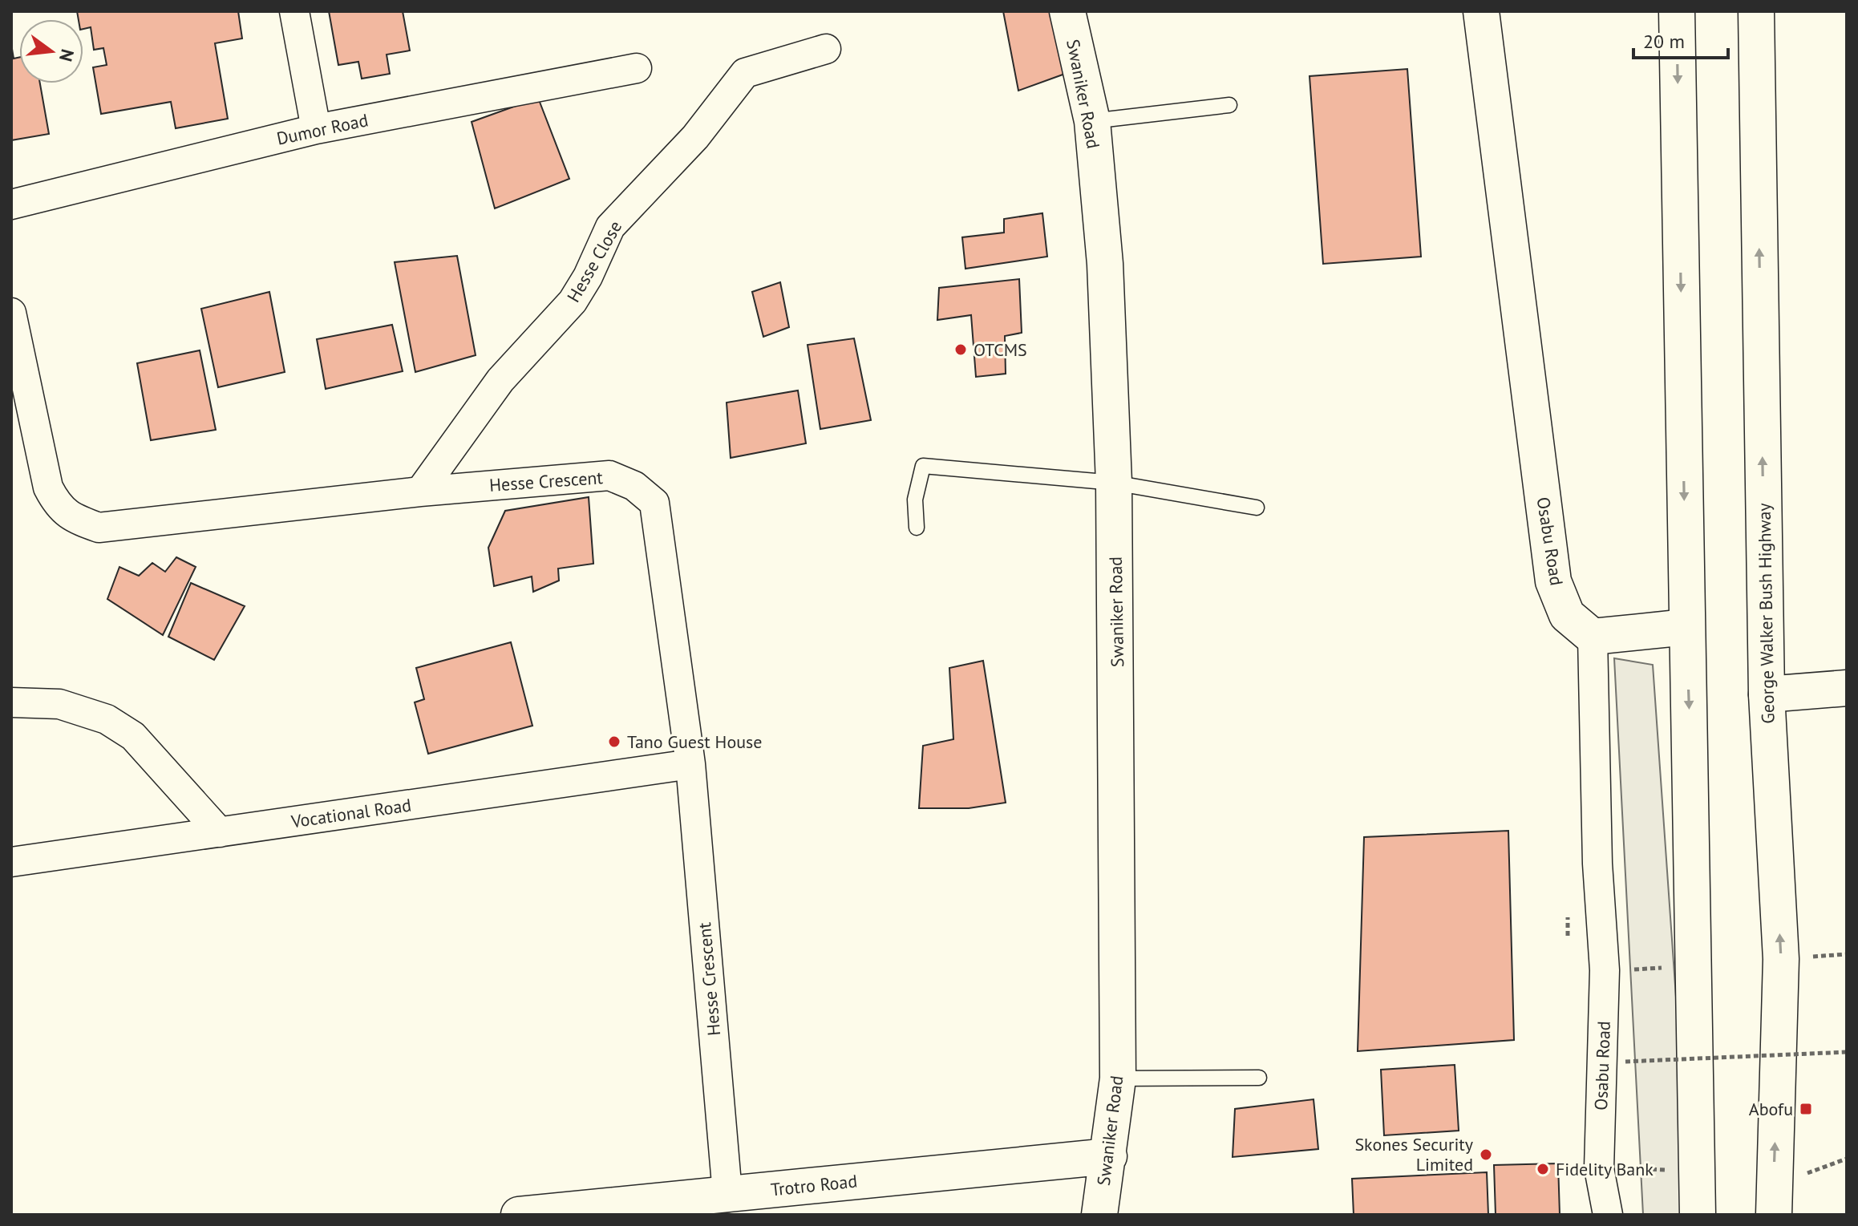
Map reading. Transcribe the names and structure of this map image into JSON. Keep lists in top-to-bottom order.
{
  "streets": {
    "main road": [
      "Swaniker Road",
      "Osabu Road",
      "George Walker Bush Highway",
      "Trotro Road"
    ],
    "street": [
      "Dumor Road",
      "Hesse Close",
      "Hesse Crescent",
      "Vocational Road"
    ]
  },
  "crossings": [
    ["Swaniker Road", "Trotro Road"],
    ["Hesse Close", "Hesse Crescent"],
    ["Hesse Crescent", "Vocational Road"],
    ["Hesse Crescent", "Trotro Road"]
  ],
  "places": {
    "other": [
      "OTCMS",
      "Tano Guest House",
      "Skones Security Limited",
      "Fidelity Bank"
    ],
    "transit": ["Abofu"]
  },
  "scale_bar": "20 m",
  "north": "right"
}
